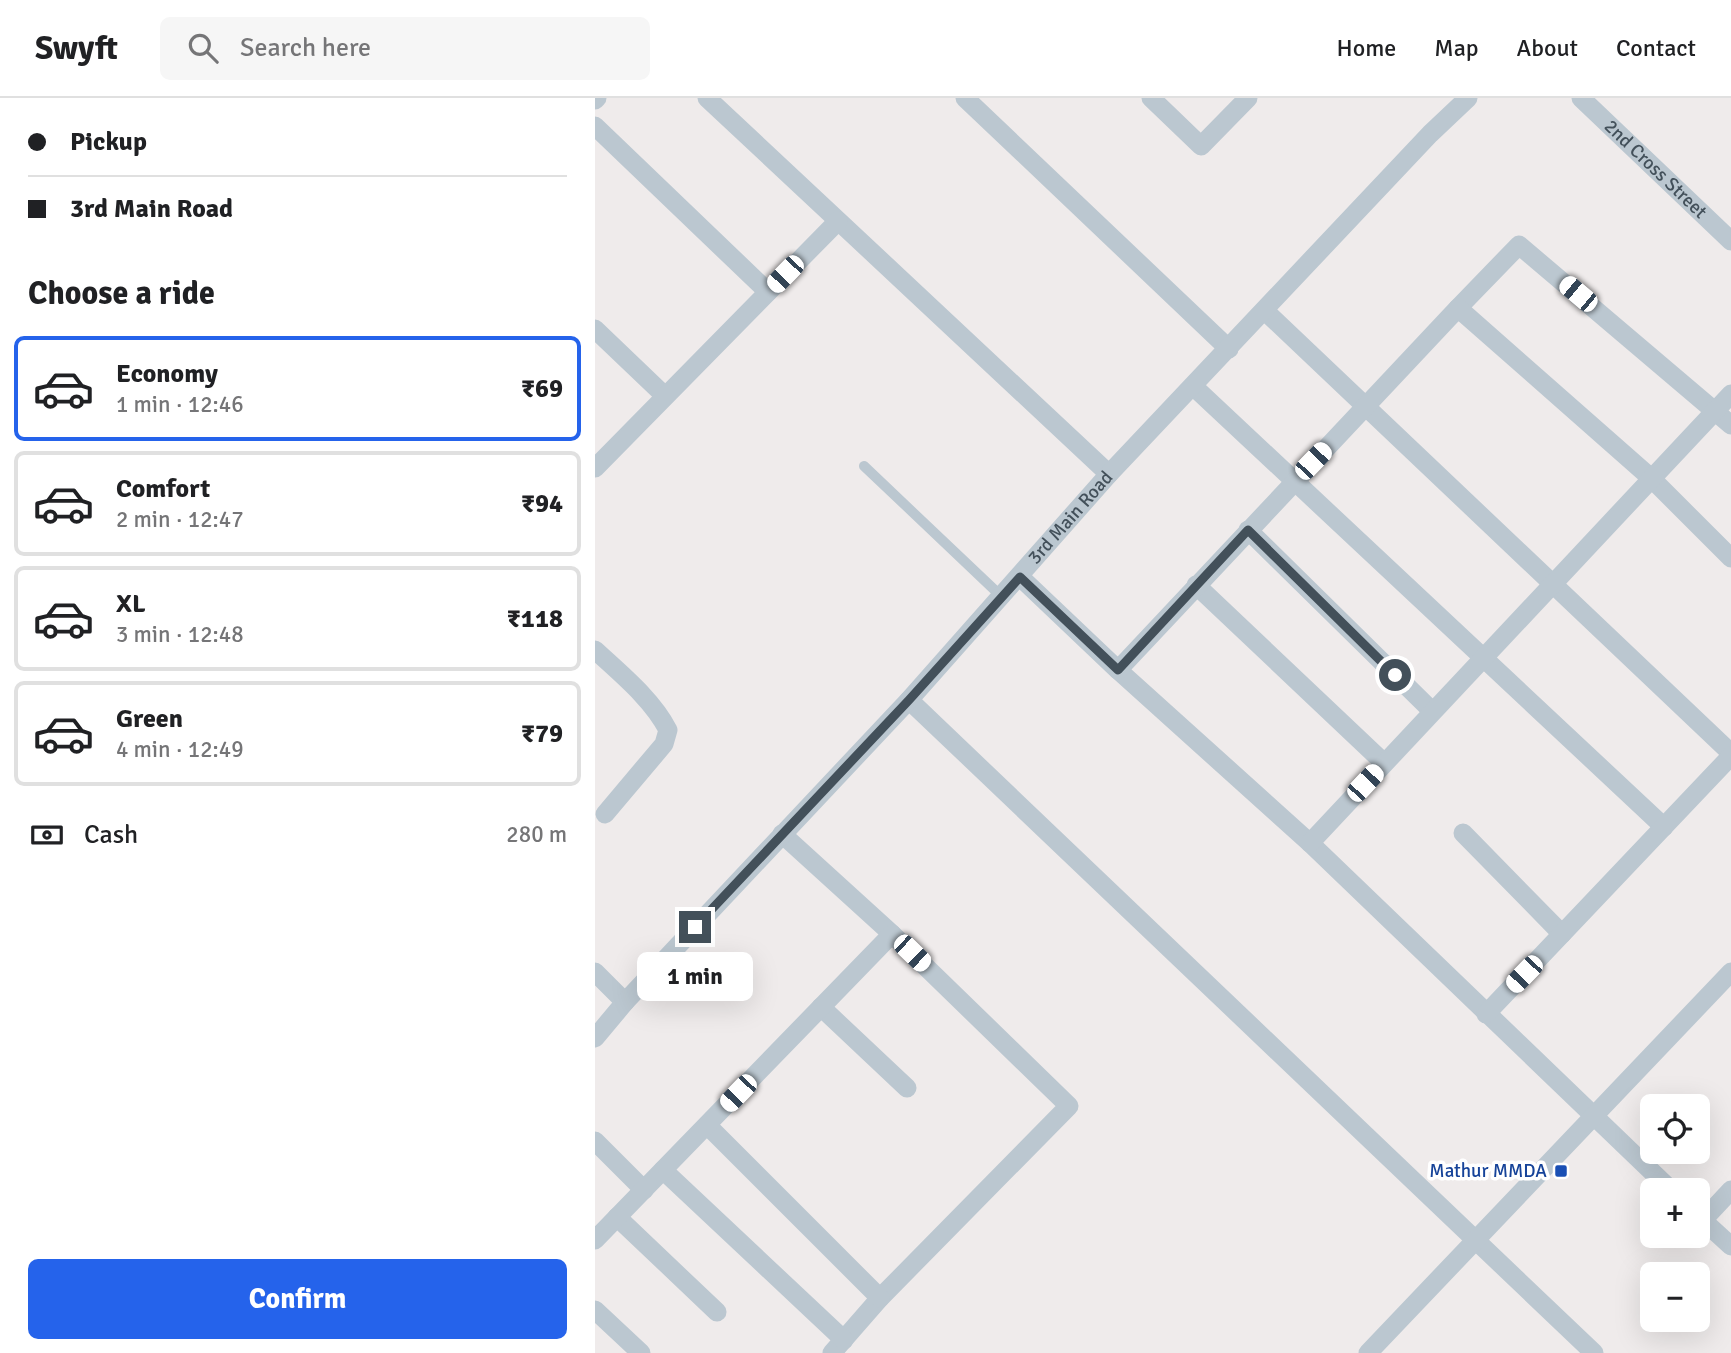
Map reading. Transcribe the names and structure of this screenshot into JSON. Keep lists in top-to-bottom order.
{
  "streets": {
    "street": ["2nd Cross Street", "3rd Main Road"]
  },
  "places": {
    "transit": ["Mathur MMDA"]
  },
  "page": {
    "header": "Swyft",
    "search": "Search here",
    "nav": [
      "Home",
      "Map",
      "About",
      "Contact"
    ],
    "banner": ["Pickup", "3rd Main Road"],
    "heading": "Choose a ride",
    "list": [
      {
        "name": "Economy",
        "note": "1 min · 12:46",
        "value": "₹69"
      },
      {
        "name": "Comfort",
        "note": "2 min · 12:47",
        "value": "₹94"
      },
      {
        "name": "XL",
        "note": "3 min · 12:48",
        "value": "₹118"
      },
      {
        "name": "Green",
        "note": "4 min · 12:49",
        "value": "₹79"
      }
    ],
    "pay": ["Cash", "280 m"],
    "bubble": "1 min",
    "map_buttons": ["+", "−"],
    "buttons": "Confirm"
  }
}
